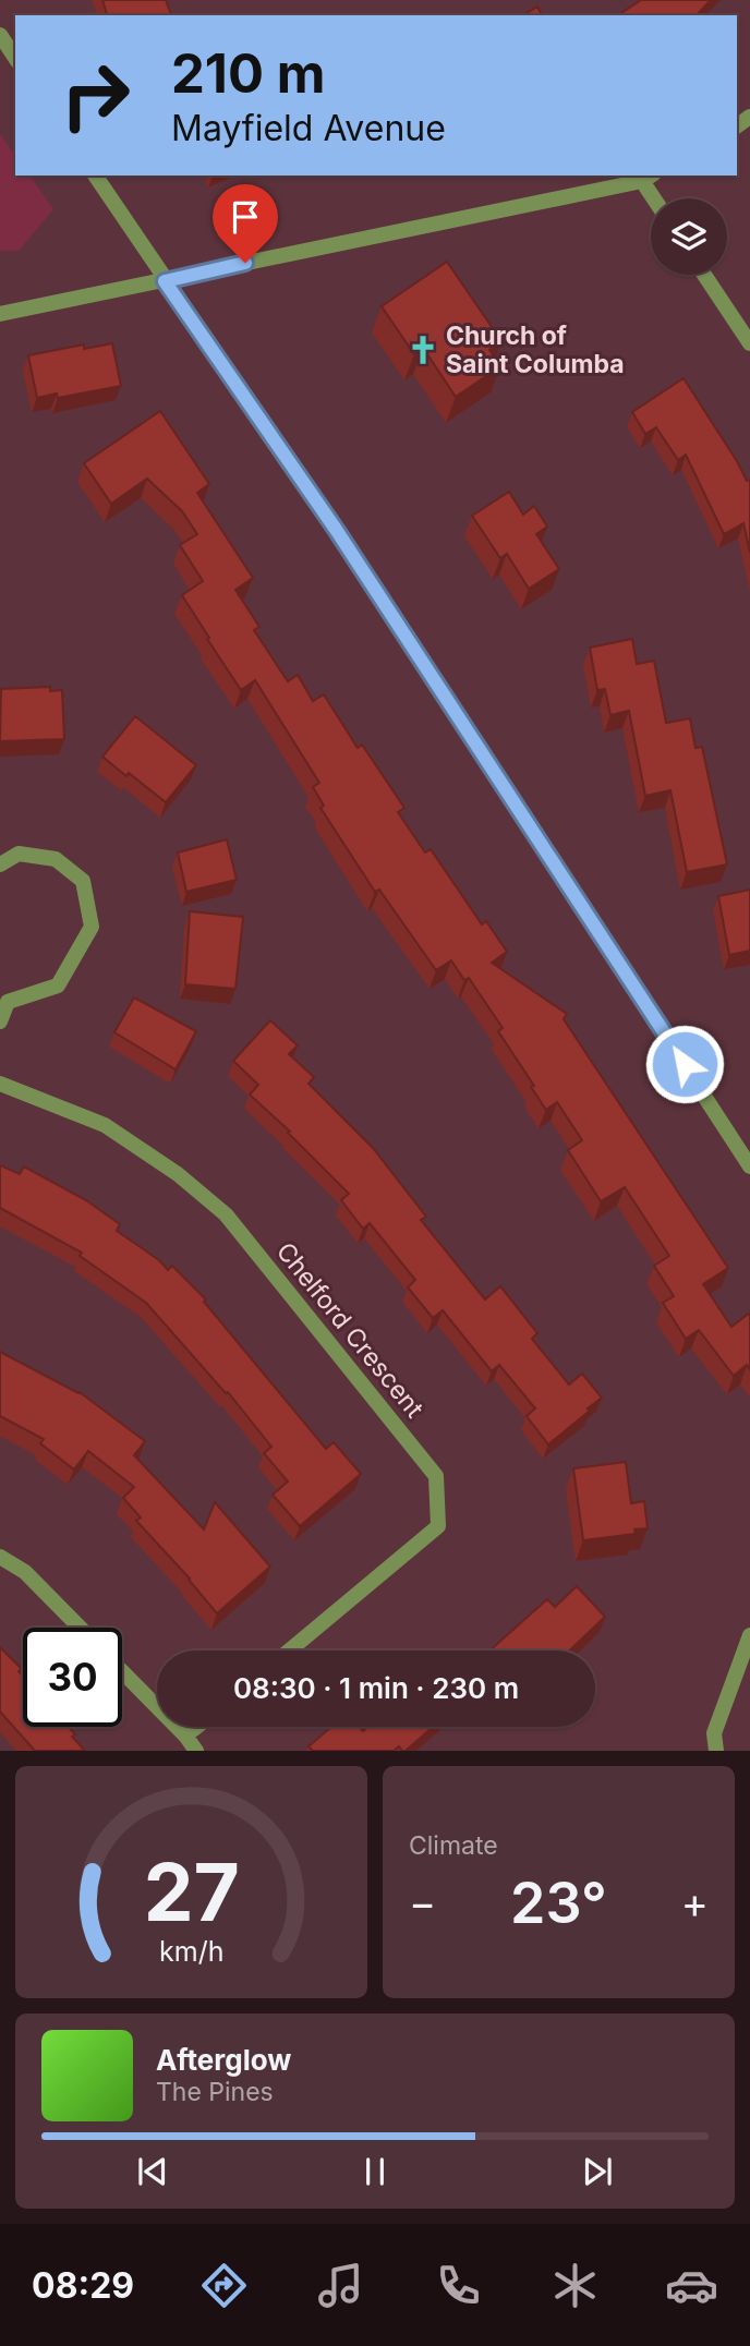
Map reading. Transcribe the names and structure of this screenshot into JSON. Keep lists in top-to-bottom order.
{
  "streets": {
    "street": ["Chelford Crescent"]
  },
  "places": {
    "church": ["Church of Saint Columba"]
  },
  "page": {
    "turn": ["210 m", "Mayfield Avenue"],
    "limit": "30",
    "trip": "08:30 · 1 min · 230 m",
    "tile": "Climate",
    "heat": ["−", "23°", "+"],
    "song": ["Afterglow", "The Pines"],
    "tabs": "08:29",
    "gauge": ["27", "km/h"]
  }
}
